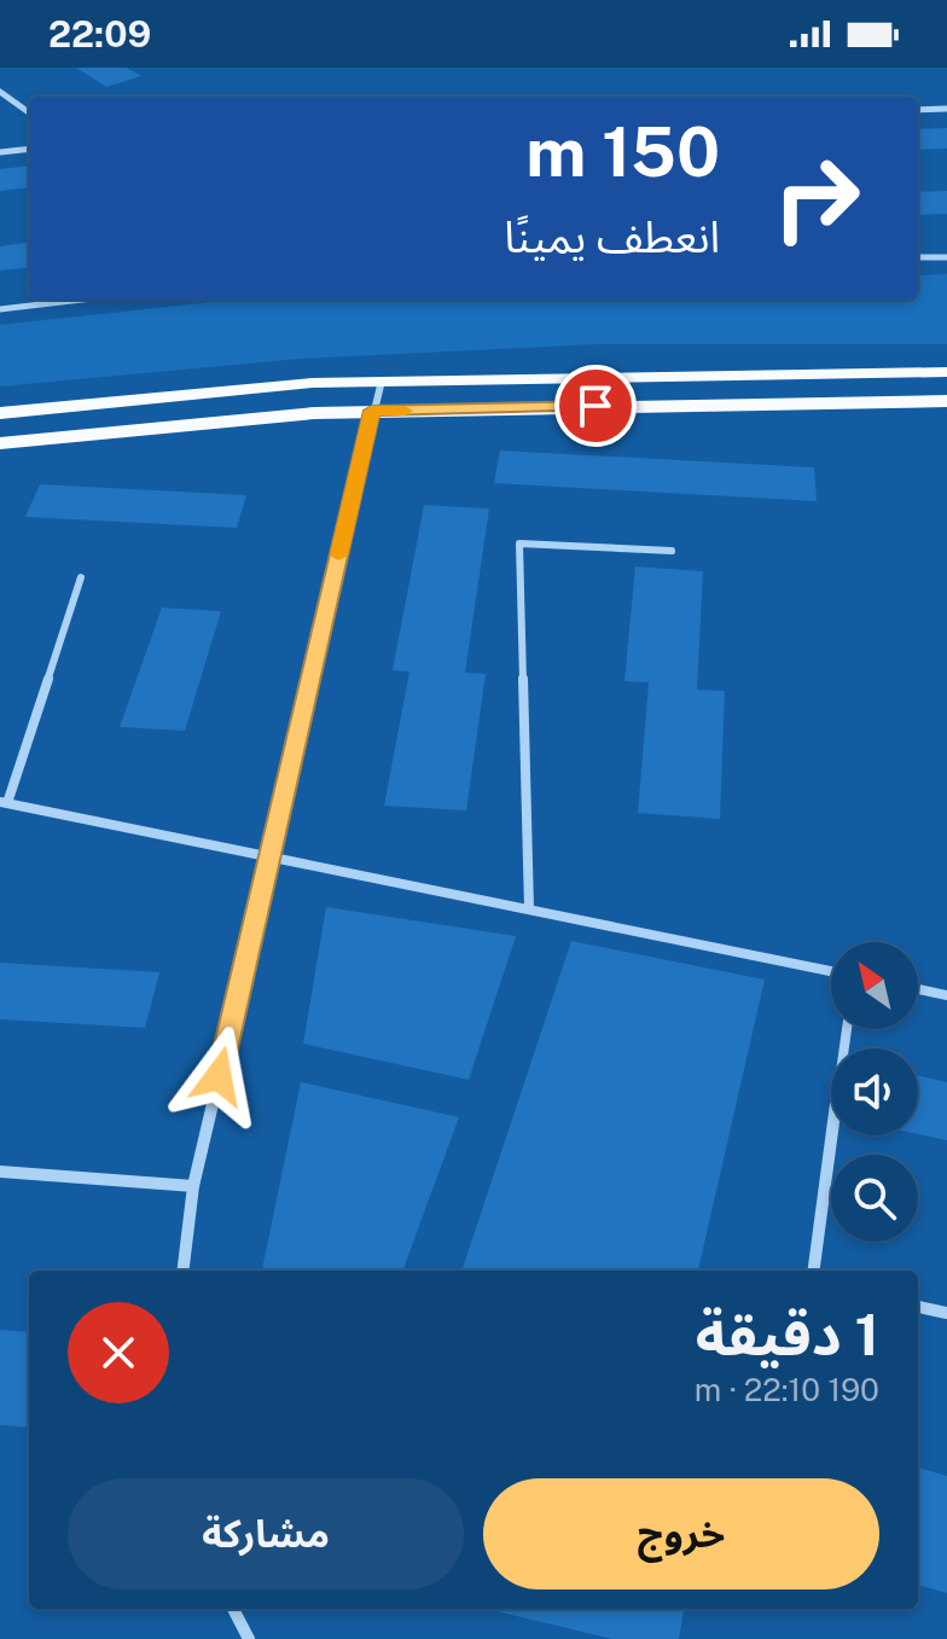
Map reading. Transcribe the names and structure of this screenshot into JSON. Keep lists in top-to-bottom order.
{
  "north": "top left",
  "page": {
    "status": "22:09",
    "turn": ["150 m", "انعطف يمينًا"],
    "heading": ["1 دقيقة", "190 m · 22:10"],
    "buttons": ["خروج", "مشاركة"]
  }
}
